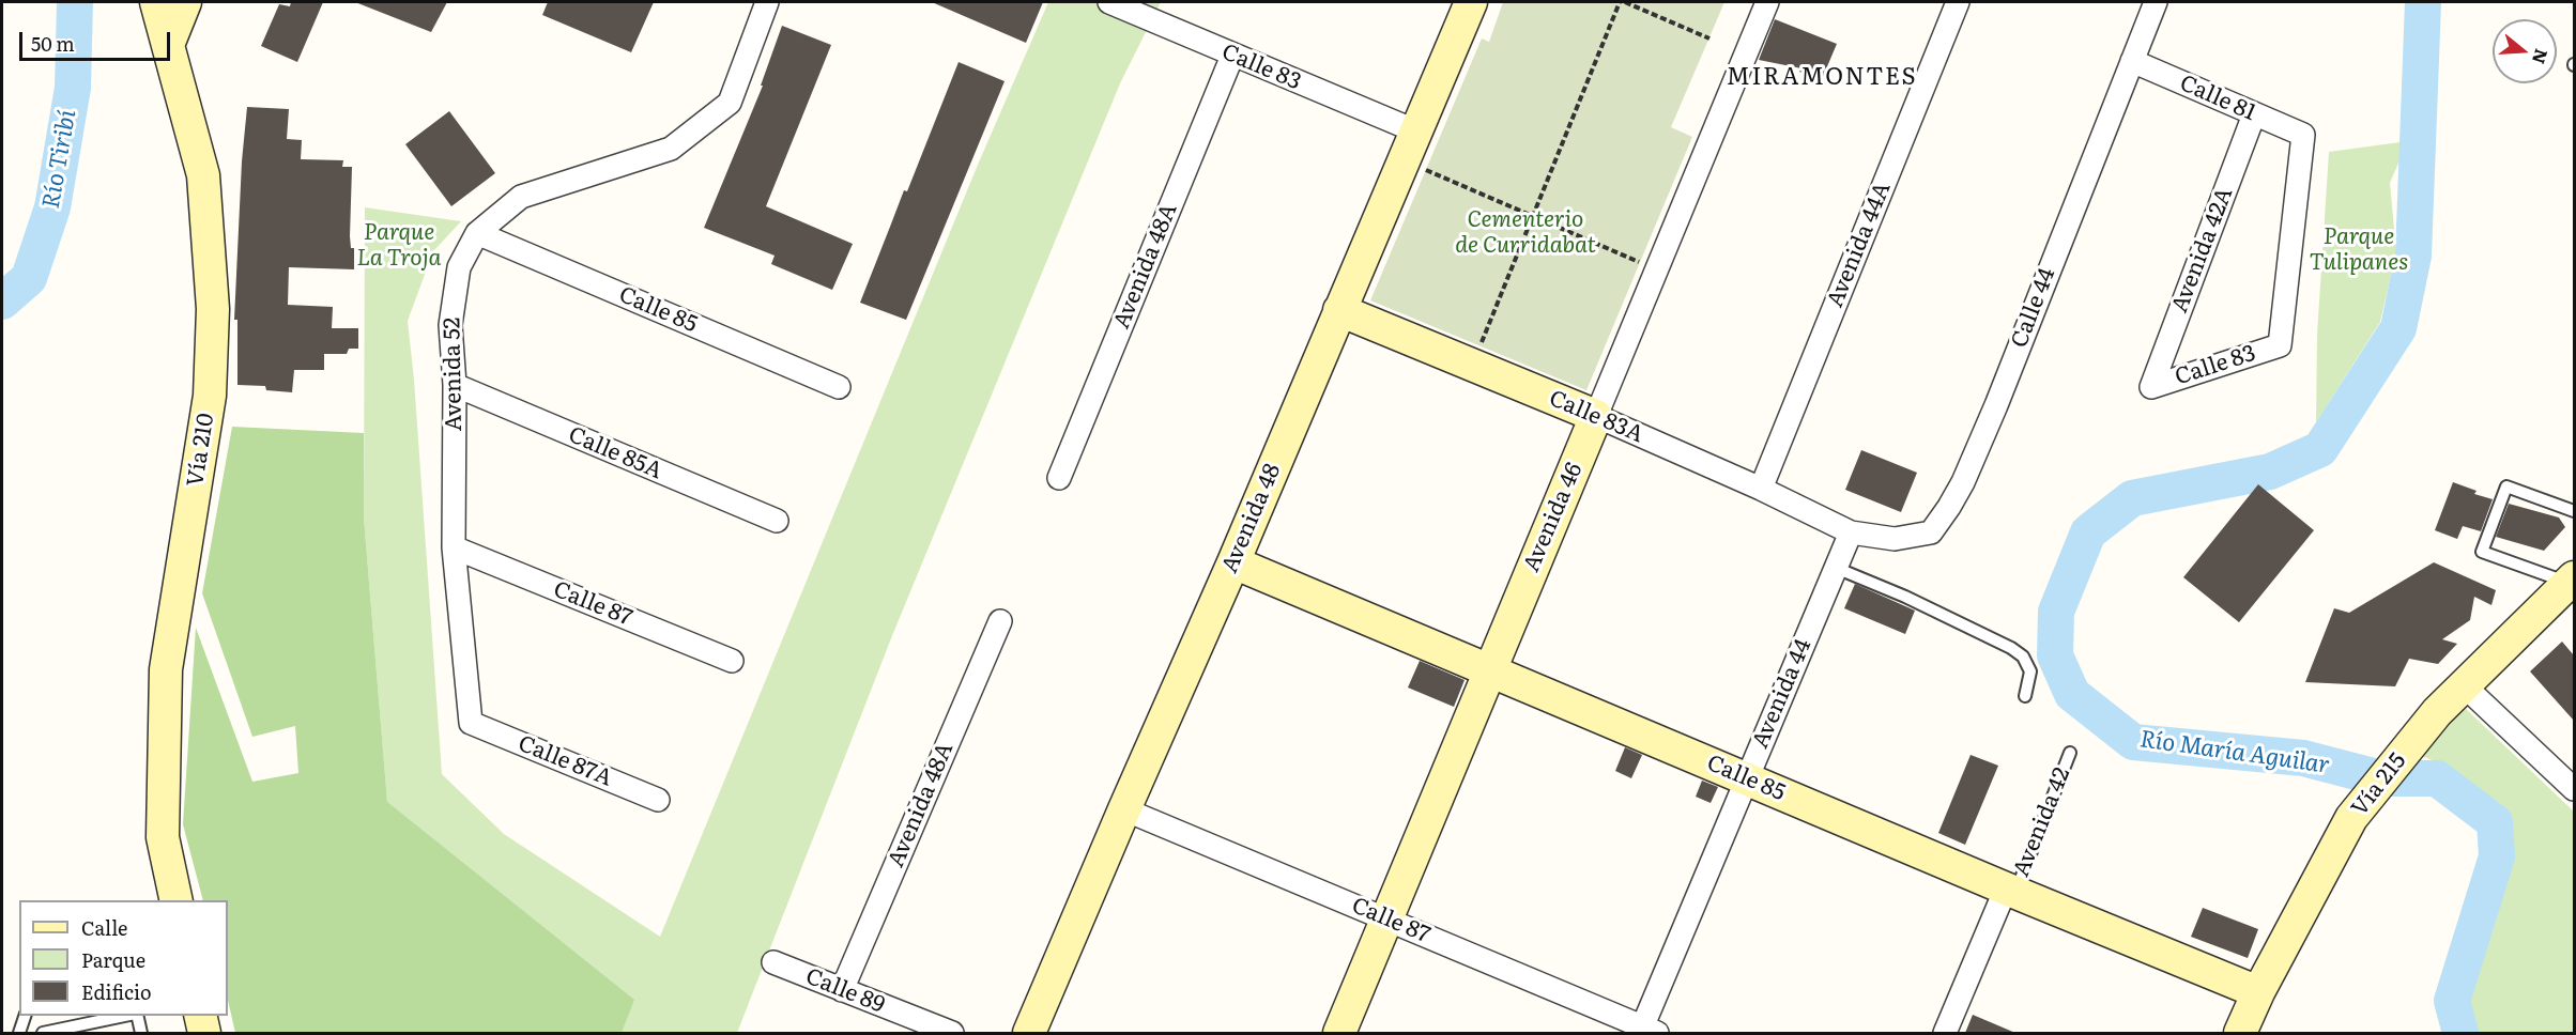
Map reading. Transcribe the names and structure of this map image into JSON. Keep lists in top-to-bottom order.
{
  "streets": {
    "main road": [
      "Calle 85",
      "Calle 83A",
      "Vía 210",
      "Avenida 46",
      "Avenida 48",
      "Vía 215"
    ],
    "street": [
      "Calle 83",
      "Calle 81",
      "Avenida 44A",
      "Avenida 42A",
      "Avenida 48A",
      "Calle 44",
      "Avenida 52",
      "Calle 85A",
      "Calle 87",
      "Avenida 44",
      "Calle 87A",
      "Avenida 42",
      "Calle 89"
    ]
  },
  "crossings": [
    ["Calle 83", "Calle 81"],
    ["Calle 83", "Avenida 42A"],
    ["Calle 83", "Avenida 48A"],
    ["Calle 83", "Avenida 48"],
    ["Calle 81", "Avenida 42A"],
    ["Calle 81", "Calle 44"],
    ["Avenida 44A", "Calle 83A"],
    ["Avenida 48A", "Calle 89"],
    ["Calle 44", "Calle 83A"],
    ["Calle 44", "Avenida 44"],
    ["Calle 85", "Avenida 52"],
    ["Calle 85", "Avenida 46"],
    ["Calle 85", "Avenida 48"],
    ["Calle 85", "Avenida 44"],
    ["Calle 85", "Vía 215"],
    ["Calle 85", "Avenida 42"],
    ["Avenida 52", "Calle 85A"],
    ["Avenida 52", "Calle 87"],
    ["Avenida 52", "Calle 87A"],
    ["Calle 83A", "Avenida 46"],
    ["Calle 83A", "Avenida 48"],
    ["Calle 83A", "Avenida 44"],
    ["Avenida 46", "Calle 87"],
    ["Avenida 48", "Calle 87"],
    ["Calle 87", "Avenida 44"]
  ],
  "districts": ["MIRAMONTES"],
  "water": ["Río Tiribí", "Río María Aguilar"],
  "parks": ["Cementerio de Curridabat", "Parque La Troja", "Parque Tulipanes"],
  "legend": ["Calle", "Parque", "Edificio"],
  "scale_bar": "50 m",
  "north": "right"
}
